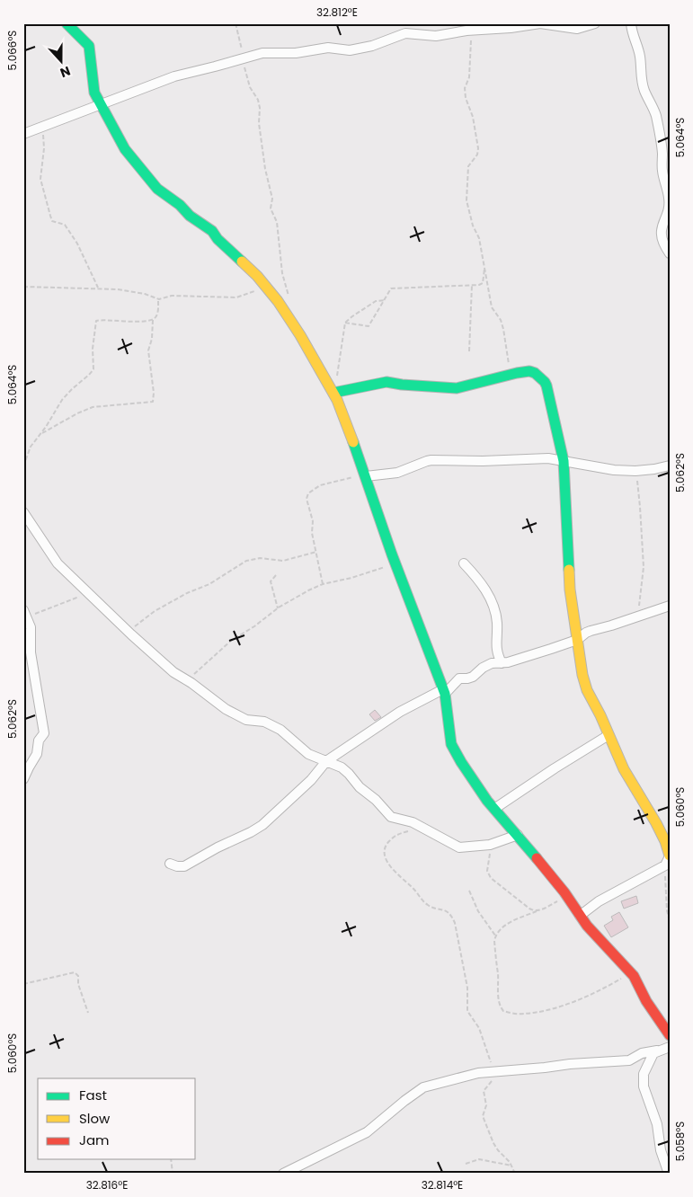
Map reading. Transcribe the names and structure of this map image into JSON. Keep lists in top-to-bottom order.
{
  "legend": ["Fast", "Slow", "Jam"],
  "north": "bottom",
  "coordinates": [
    "32.812°E",
    "5.066°S",
    "5.064°S",
    "5.062°S",
    "5.060°S",
    "5.058°S",
    "32.816°E",
    "32.814°E"
  ]
}
